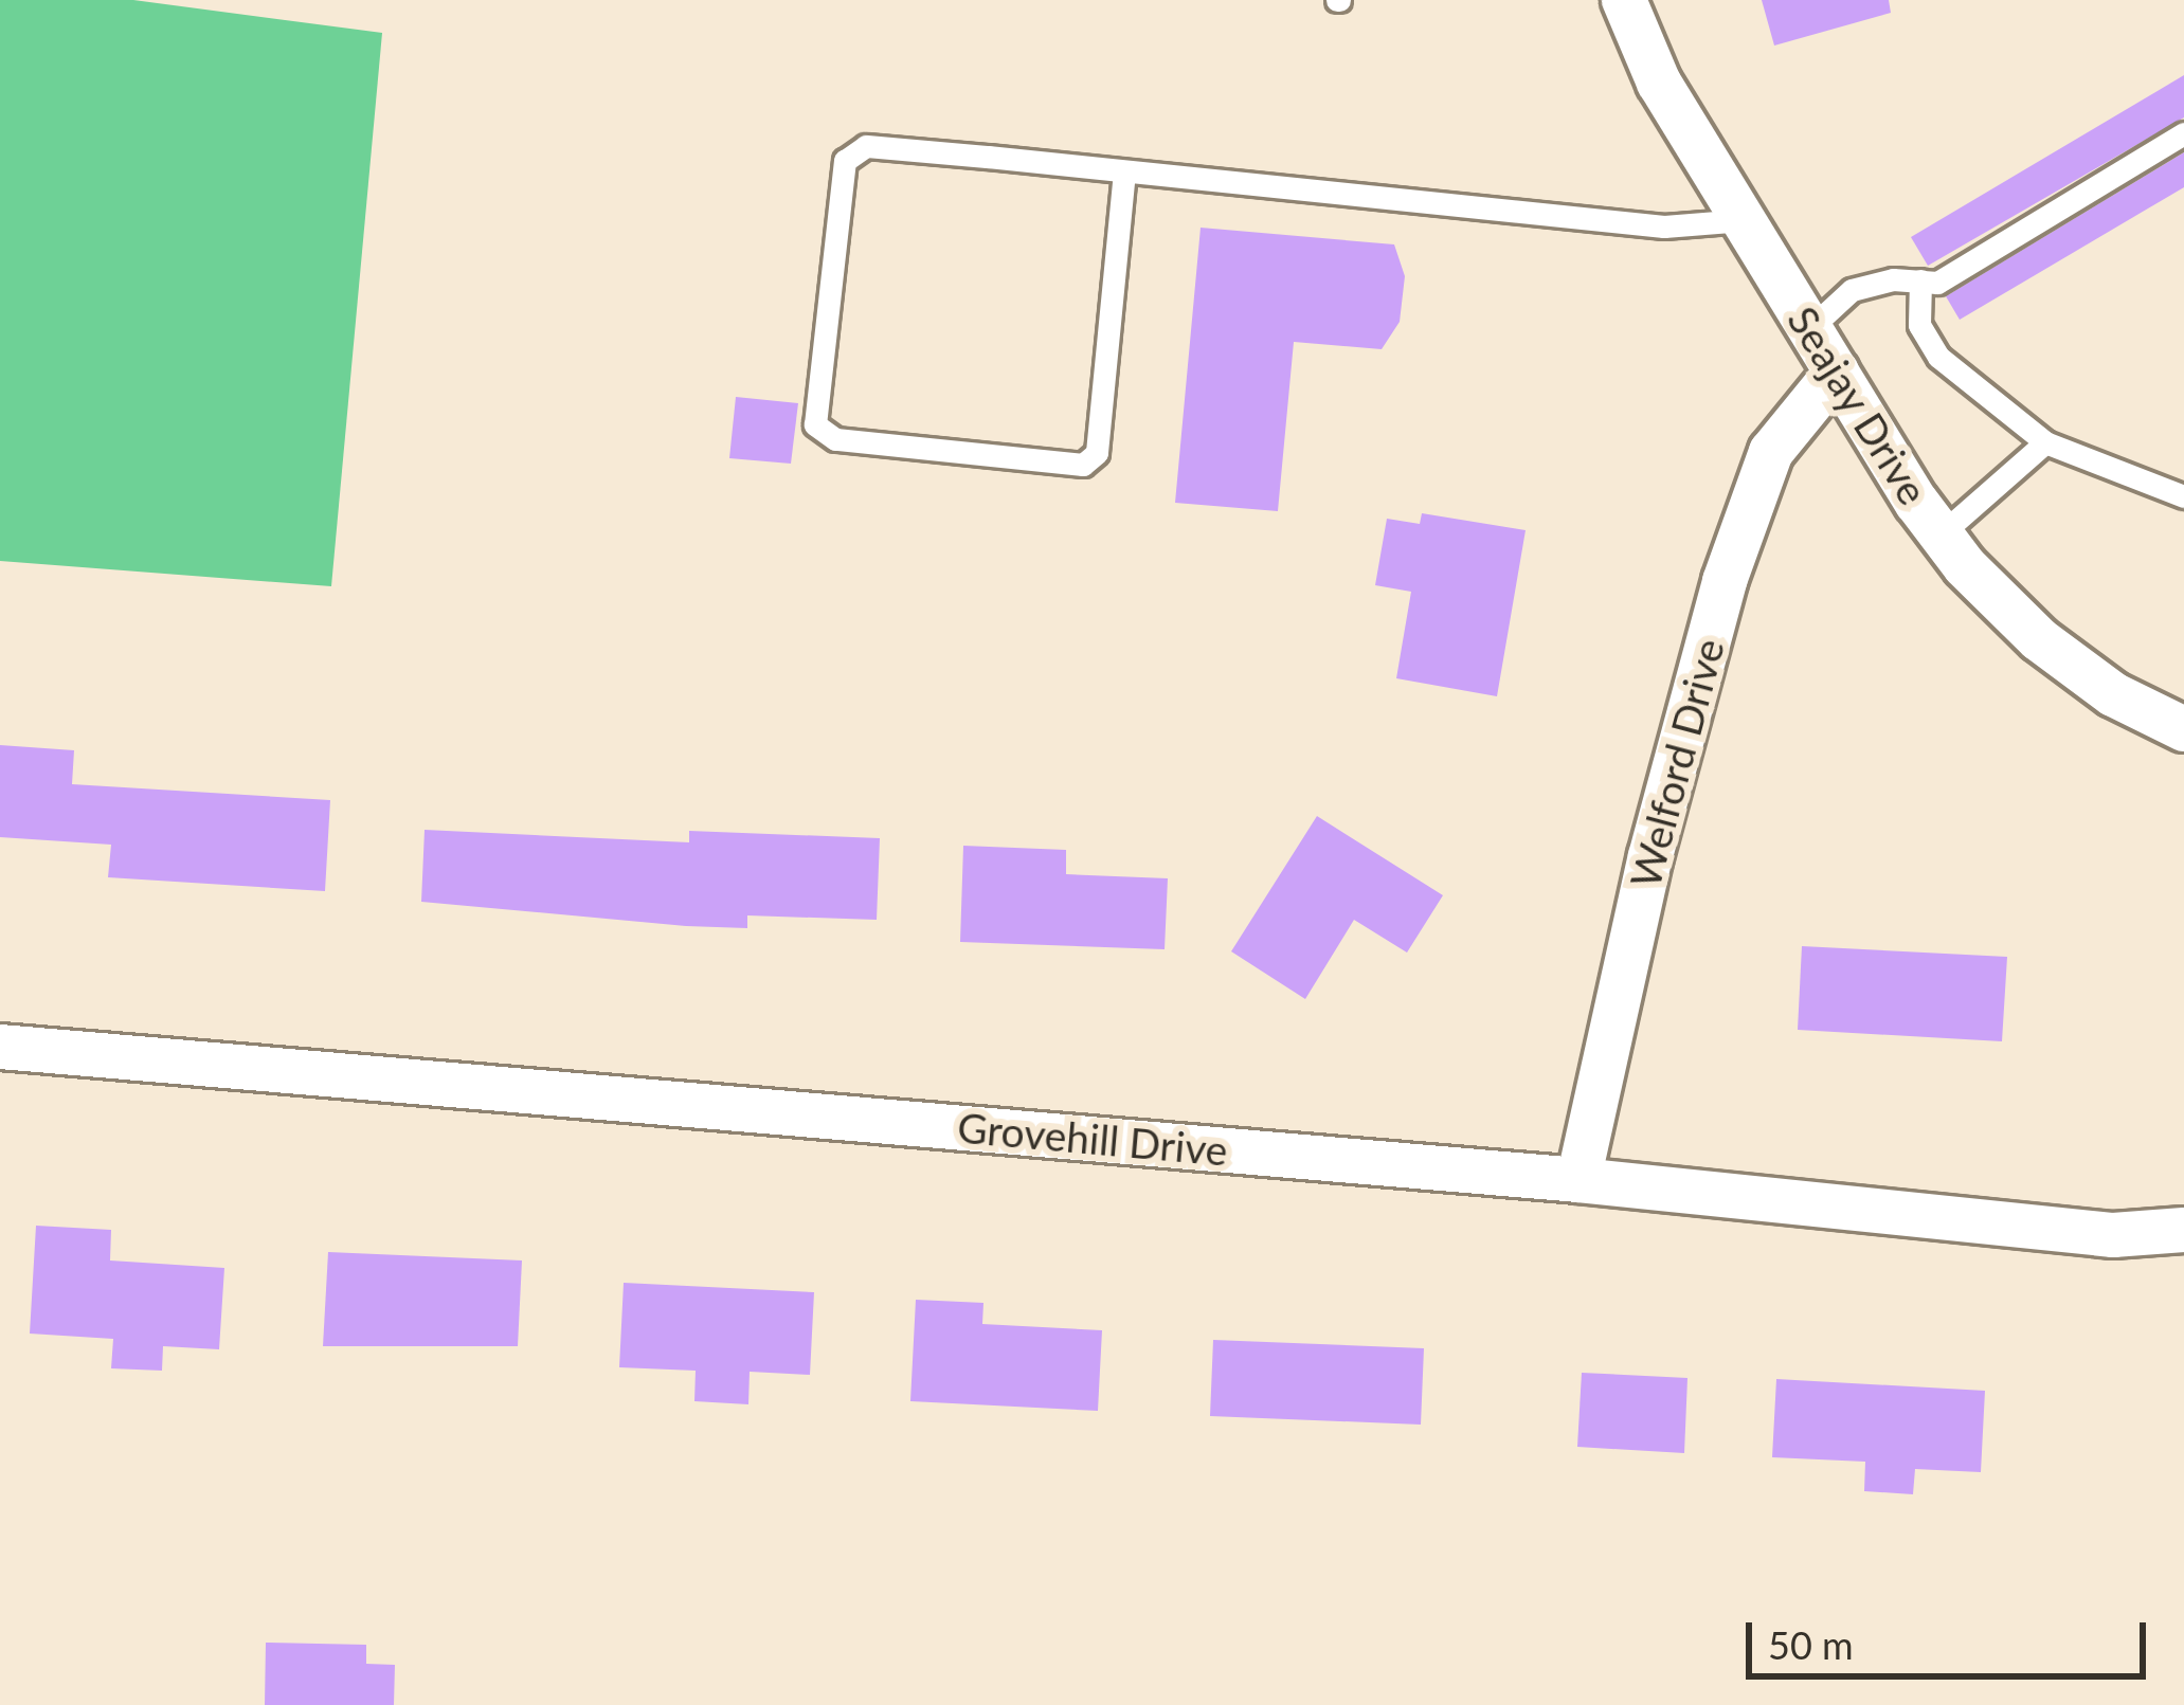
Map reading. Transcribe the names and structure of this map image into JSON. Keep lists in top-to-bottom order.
{
  "streets": {
    "street": ["Seajay Drive", "Welford Drive", "Grovehill Drive"]
  },
  "crossings": [
    ["Seajay Drive", "Welford Drive"],
    ["Welford Drive", "Grovehill Drive"]
  ],
  "scale_bar": "50 m"
}
